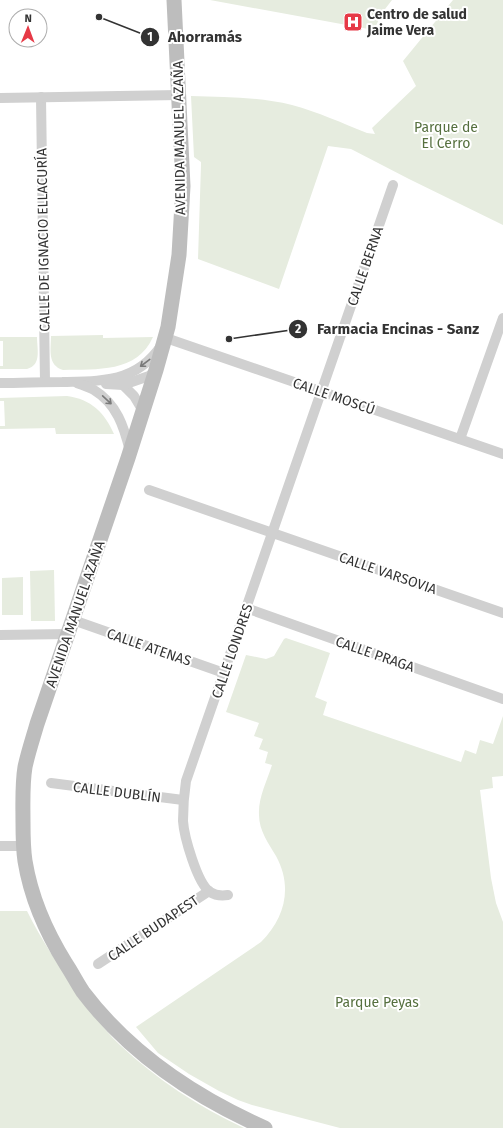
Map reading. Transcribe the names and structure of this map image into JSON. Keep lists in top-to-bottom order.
{
  "streets": {
    "street": [
      "AVENIDA MANUEL AZAÑA",
      "CALLE DE IGNACIO ELLACURÍA",
      "CALLE BERNA",
      "CALLE MOSCÚ",
      "CALLE VARSOVIA",
      "CALLE ATENAS",
      "CALLE LONDRES",
      "CALLE PRAGA",
      "CALLE DUBLÍN",
      "CALLE BUDAPEST"
    ]
  },
  "crossings": [
    ["AVENIDA MANUEL AZAÑA", "CALLE MOSCÚ"],
    ["AVENIDA MANUEL AZAÑA", "CALLE ATENAS"],
    ["CALLE BERNA", "CALLE MOSCÚ"],
    ["CALLE BERNA", "CALLE LONDRES"],
    ["CALLE MOSCÚ", "CALLE LONDRES"],
    ["CALLE VARSOVIA", "CALLE LONDRES"],
    ["CALLE ATENAS", "CALLE LONDRES"],
    ["CALLE LONDRES", "CALLE PRAGA"],
    ["CALLE LONDRES", "CALLE DUBLÍN"],
    ["CALLE LONDRES", "CALLE BUDAPEST"]
  ],
  "parks": ["Parque de El Cerro", "Parque Peyas"],
  "places": {
    "other": ["Ahorramás", "Farmacia Encinas - Sanz"],
    "hospital": ["Centro de salud Jaime Vera"]
  },
  "north": "top"
}
